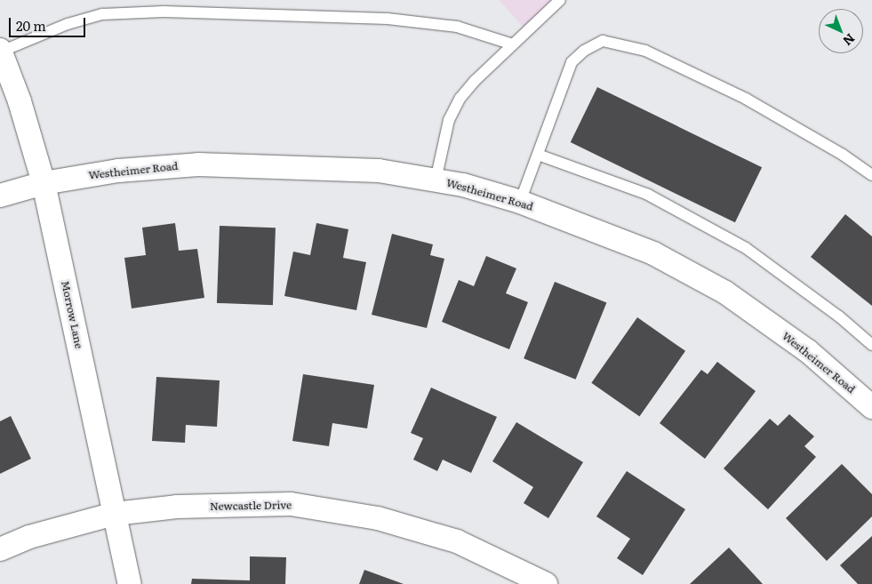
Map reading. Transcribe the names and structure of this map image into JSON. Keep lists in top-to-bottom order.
{
  "streets": {
    "street": ["Westheimer Road", "Morrow Lane", "Newcastle Drive"]
  },
  "crossings": [
    ["Westheimer Road", "Morrow Lane"],
    ["Morrow Lane", "Newcastle Drive"]
  ],
  "scale_bar": "20 m",
  "north": "bottom right"
}
